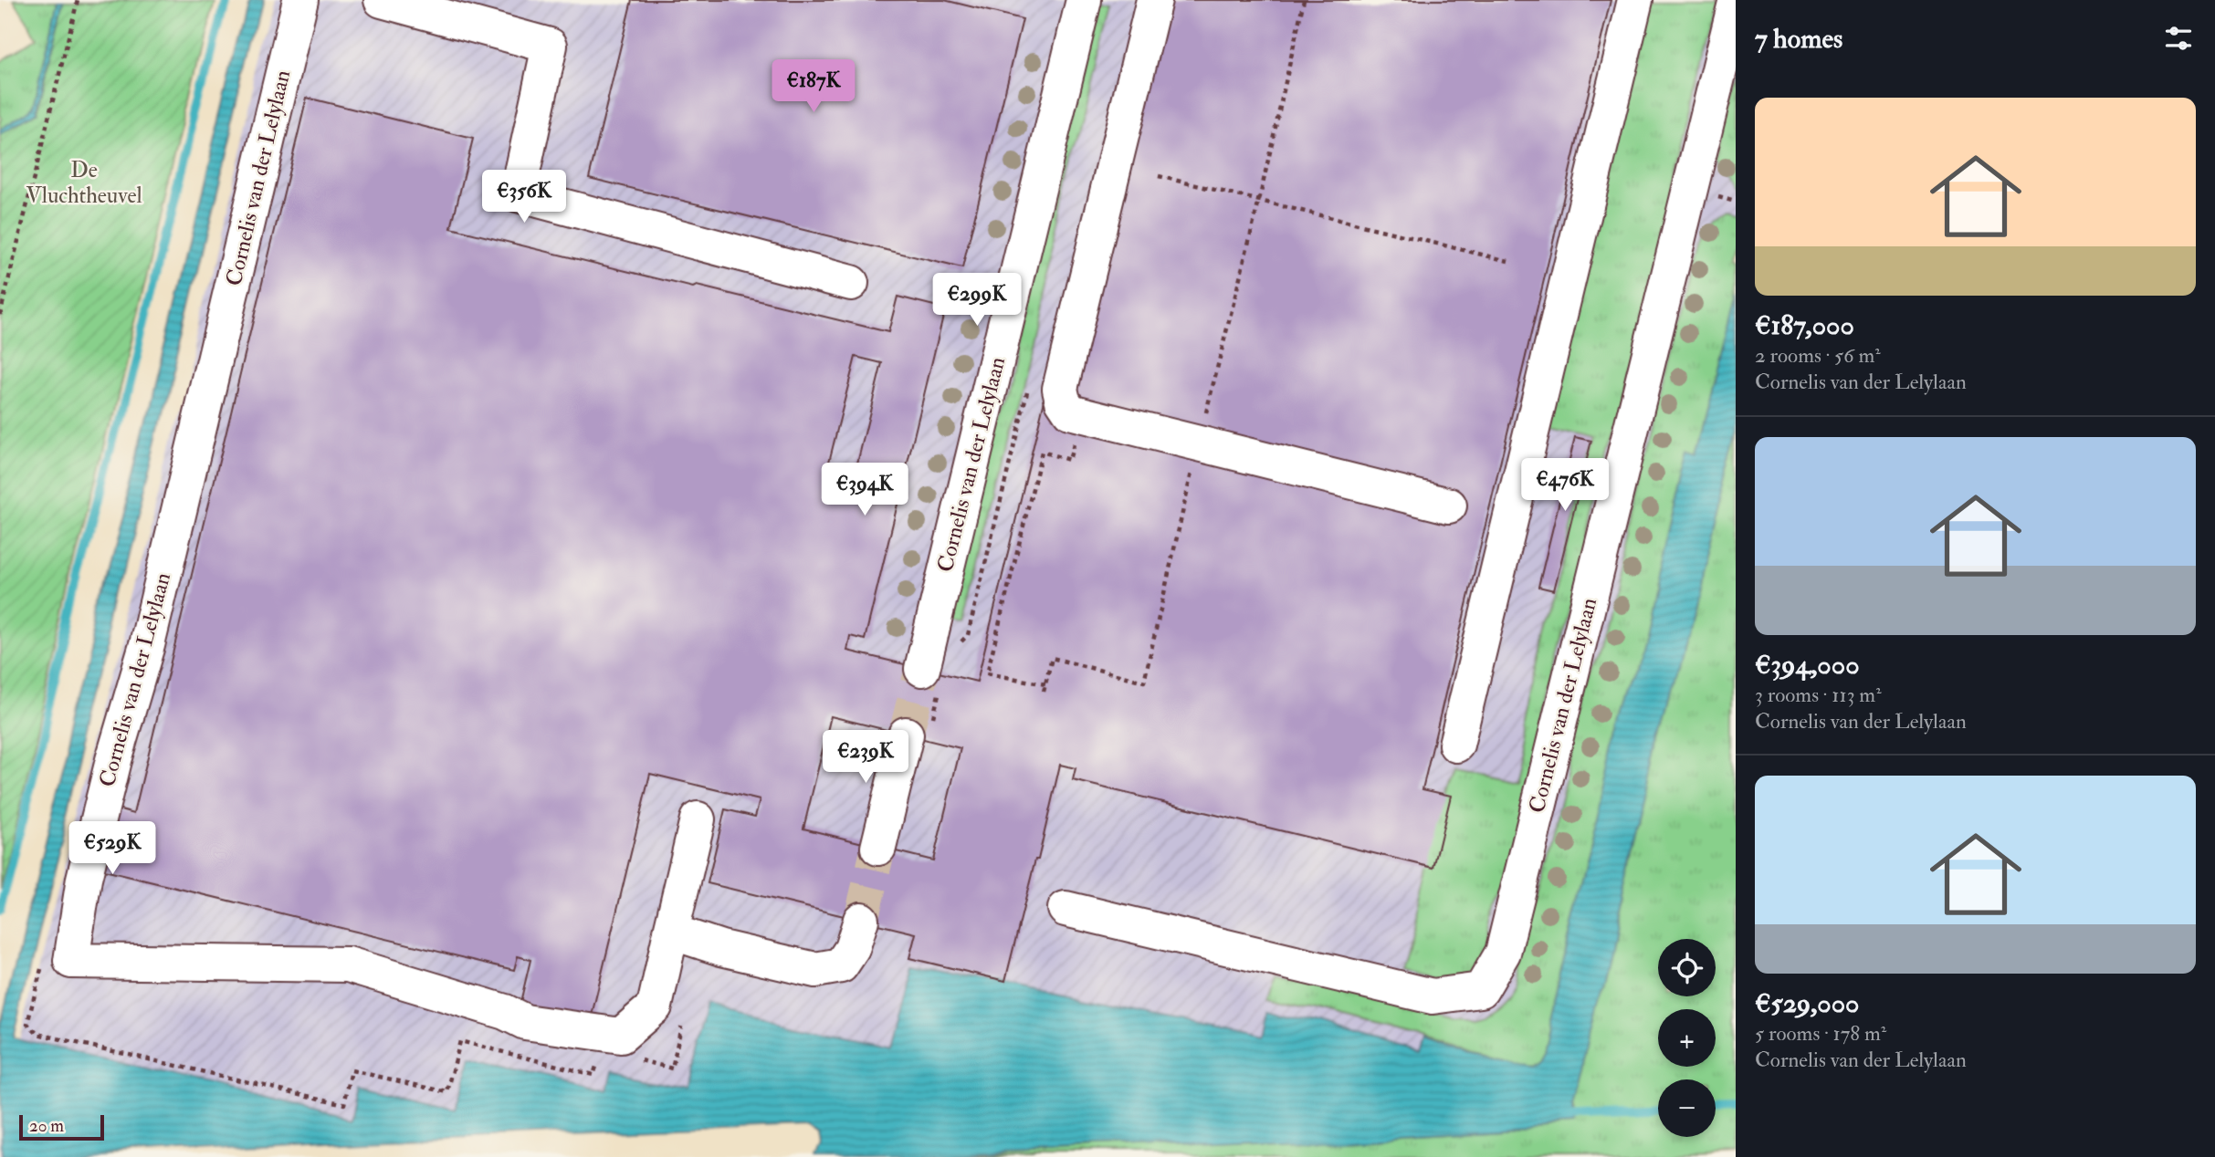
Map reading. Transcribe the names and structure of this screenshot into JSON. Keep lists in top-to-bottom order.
{
  "streets": {
    "street": ["Cornelis van der Lelylaan"]
  },
  "parks": ["De Vluchtheuvel"],
  "scale_bar": "20 m",
  "page": {
    "heading": "7 homes",
    "price": [
      "€187K",
      "€356K",
      "€299K",
      "€476K",
      "€394K",
      "€239K",
      "€529K"
    ],
    "list": [
      {
        "name": "€187,000",
        "note": "2 rooms · 56 m² · Cornelis van der Lelylaan"
      },
      {
        "name": "€394,000",
        "note": "3 rooms · 113 m² · Cornelis van der Lelylaan"
      },
      {
        "name": "€529,000",
        "note": "5 rooms · 178 m² · Cornelis van der Lelylaan"
      }
    ],
    "map_buttons": ["+", "−"],
    "scale": "20 m"
  }
}
